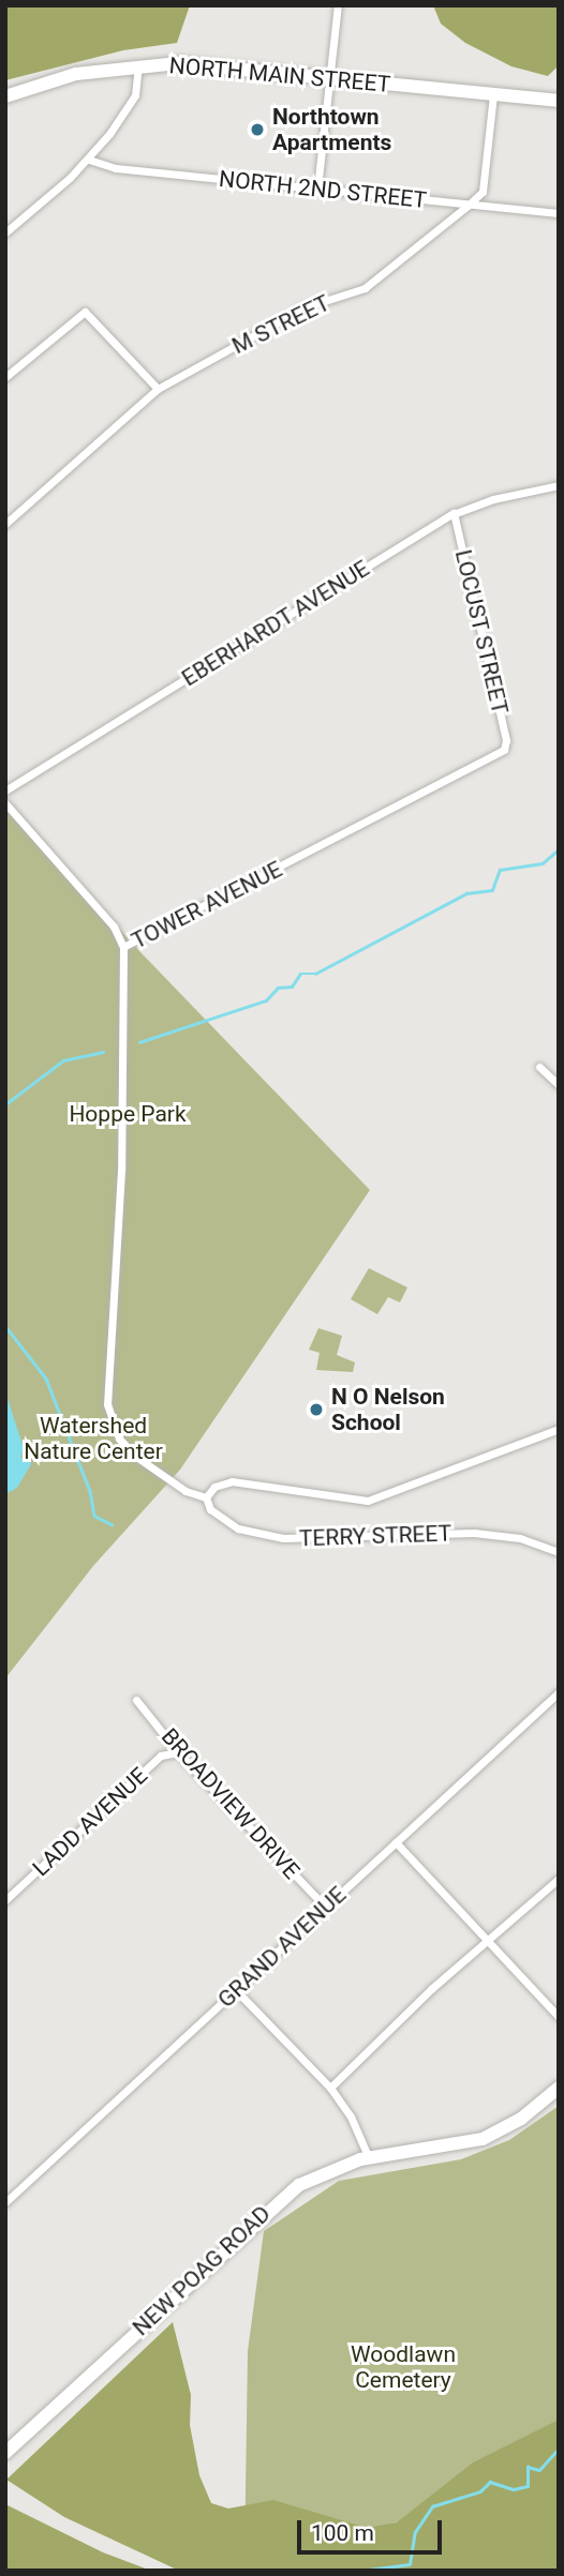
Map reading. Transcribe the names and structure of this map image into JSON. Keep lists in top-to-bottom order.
{
  "streets": {
    "main road": ["NORTH MAIN STREET", "NEW POAG ROAD"],
    "street": [
      "NORTH 2ND STREET",
      "M STREET",
      "EBERHARDT AVENUE",
      "LOCUST STREET",
      "TOWER AVENUE",
      "TERRY STREET",
      "BROADVIEW DRIVE",
      "LADD AVENUE",
      "GRAND AVENUE"
    ]
  },
  "crossings": [
    ["NORTH MAIN STREET", "M STREET"],
    ["NORTH 2ND STREET", "M STREET"],
    ["EBERHARDT AVENUE", "LOCUST STREET"],
    ["LOCUST STREET", "TOWER AVENUE"],
    ["TOWER AVENUE", "TERRY STREET"],
    ["BROADVIEW DRIVE", "LADD AVENUE"],
    ["BROADVIEW DRIVE", "GRAND AVENUE"]
  ],
  "parks": ["Hoppe Park", "Watershed Nature Center", "Woodlawn Cemetery"],
  "places": ["Northtown Apartments", "N O Nelson School"],
  "scale_bar": "100 m"
}
